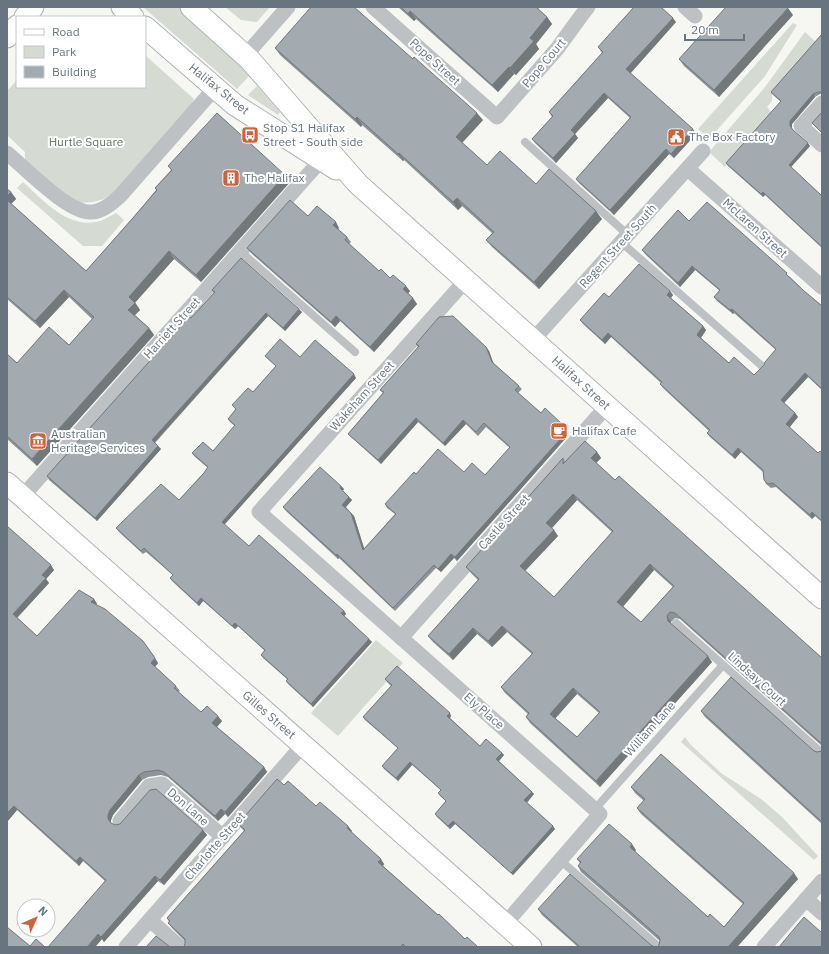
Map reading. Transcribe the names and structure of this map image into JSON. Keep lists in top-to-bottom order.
{
  "streets": {
    "street": [
      "Pope Street",
      "Pope Court",
      "Halifax Street",
      "McLaren Street",
      "Regent Street South",
      "Harriett Street",
      "Wakeham Street",
      "Castle Street",
      "Ely Place",
      "Gilles Street",
      "Don Lane",
      "Charlotte Street"
    ],
    "lane": ["Lindsay Court", "William Lane"]
  },
  "crossings": [
    ["Pope Street", "Pope Court"],
    ["Halifax Street", "Regent Street South"],
    ["Halifax Street", "Harriett Street"],
    ["Halifax Street", "Wakeham Street"],
    ["Halifax Street", "Castle Street"],
    ["McLaren Street", "Regent Street South"],
    ["Harriett Street", "Gilles Street"],
    ["Wakeham Street", "Ely Place"],
    ["Castle Street", "Ely Place"],
    ["Lindsay Court", "William Lane"],
    ["Ely Place", "William Lane"],
    ["Gilles Street", "Charlotte Street"],
    ["Don Lane", "Charlotte Street"]
  ],
  "parks": ["Hurtle Square"],
  "places": {
    "bus stop": ["Stop S1 Halifax Street - South side"],
    "public building": ["The Box Factory"],
    "building": ["The Halifax"],
    "cafe": ["Halifax Cafe"],
    "museum": ["Australian Heritage Services"]
  },
  "legend": ["Road", "Park", "Building"],
  "scale_bar": "20 m",
  "north": "top right"
}
